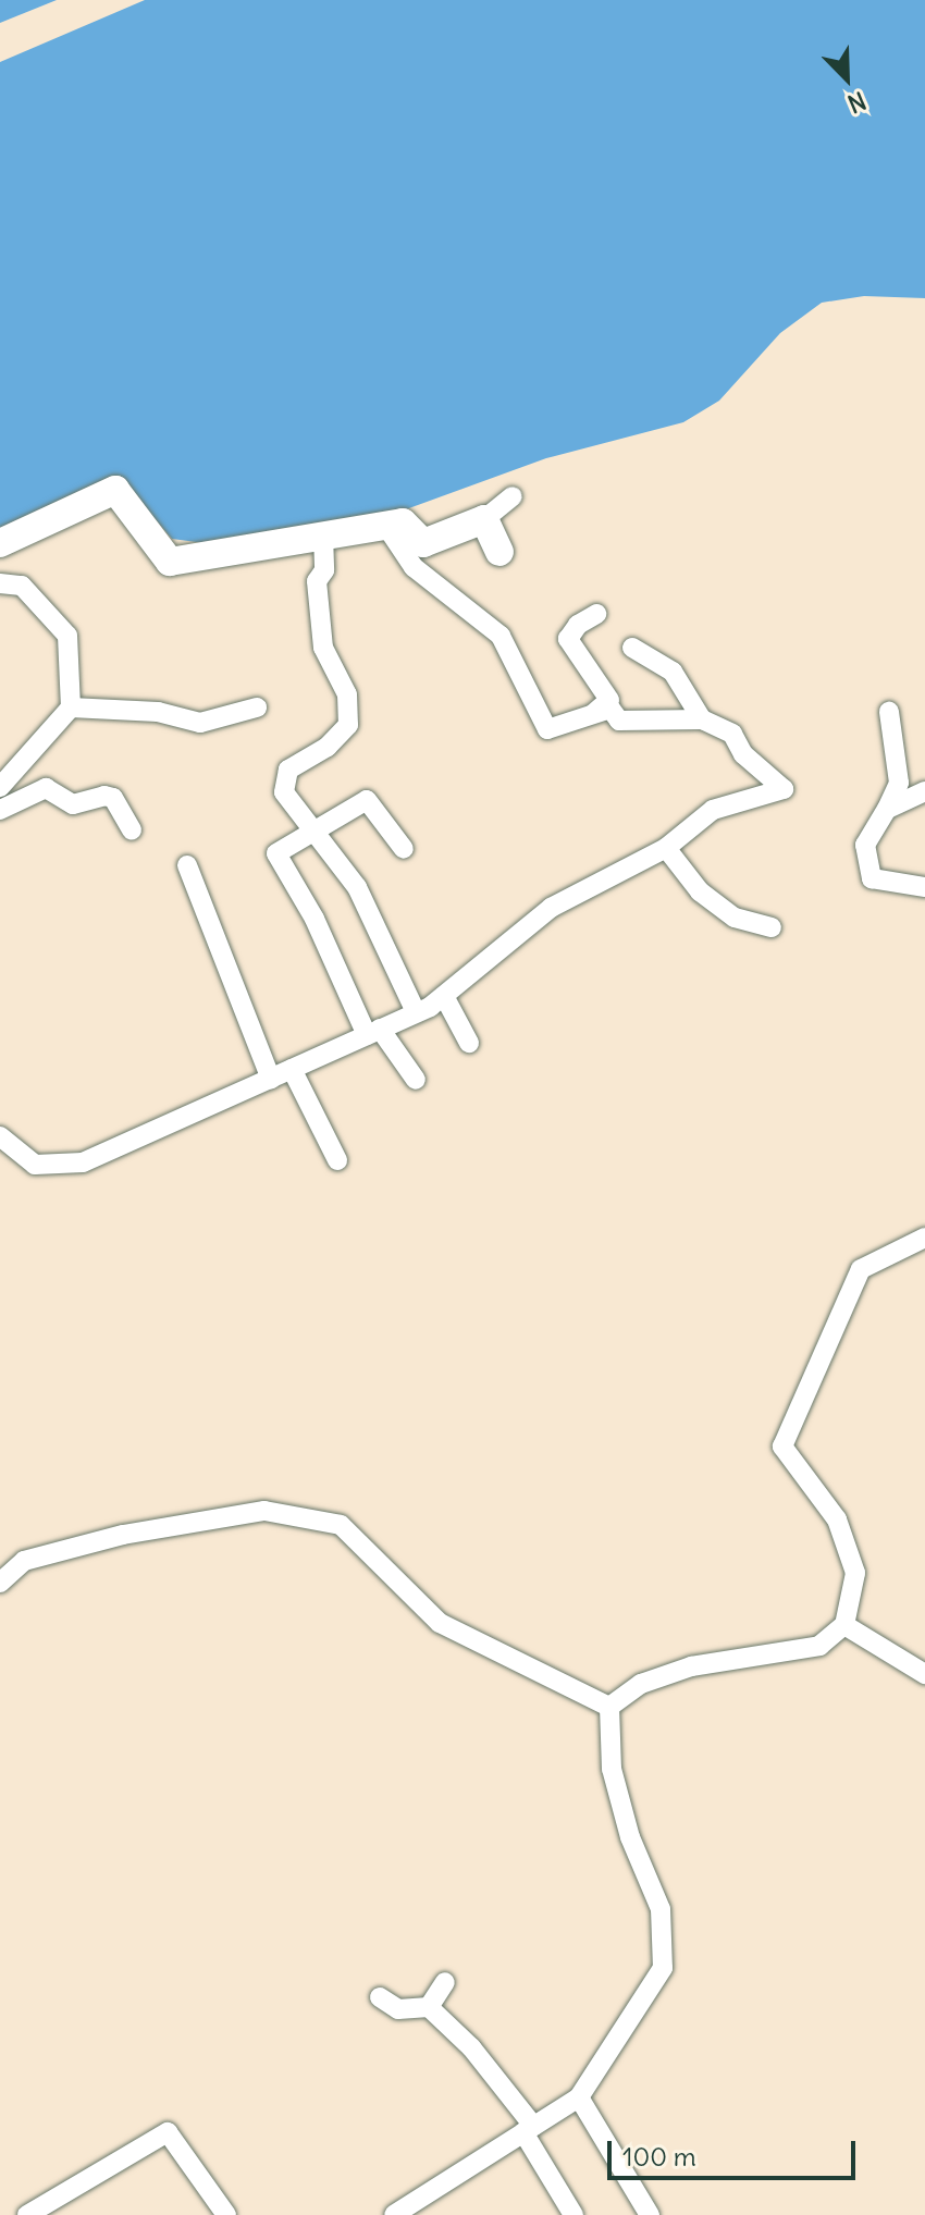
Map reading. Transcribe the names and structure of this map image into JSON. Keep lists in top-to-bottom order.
{
  "scale_bar": "100 m",
  "north": "bottom right"
}
